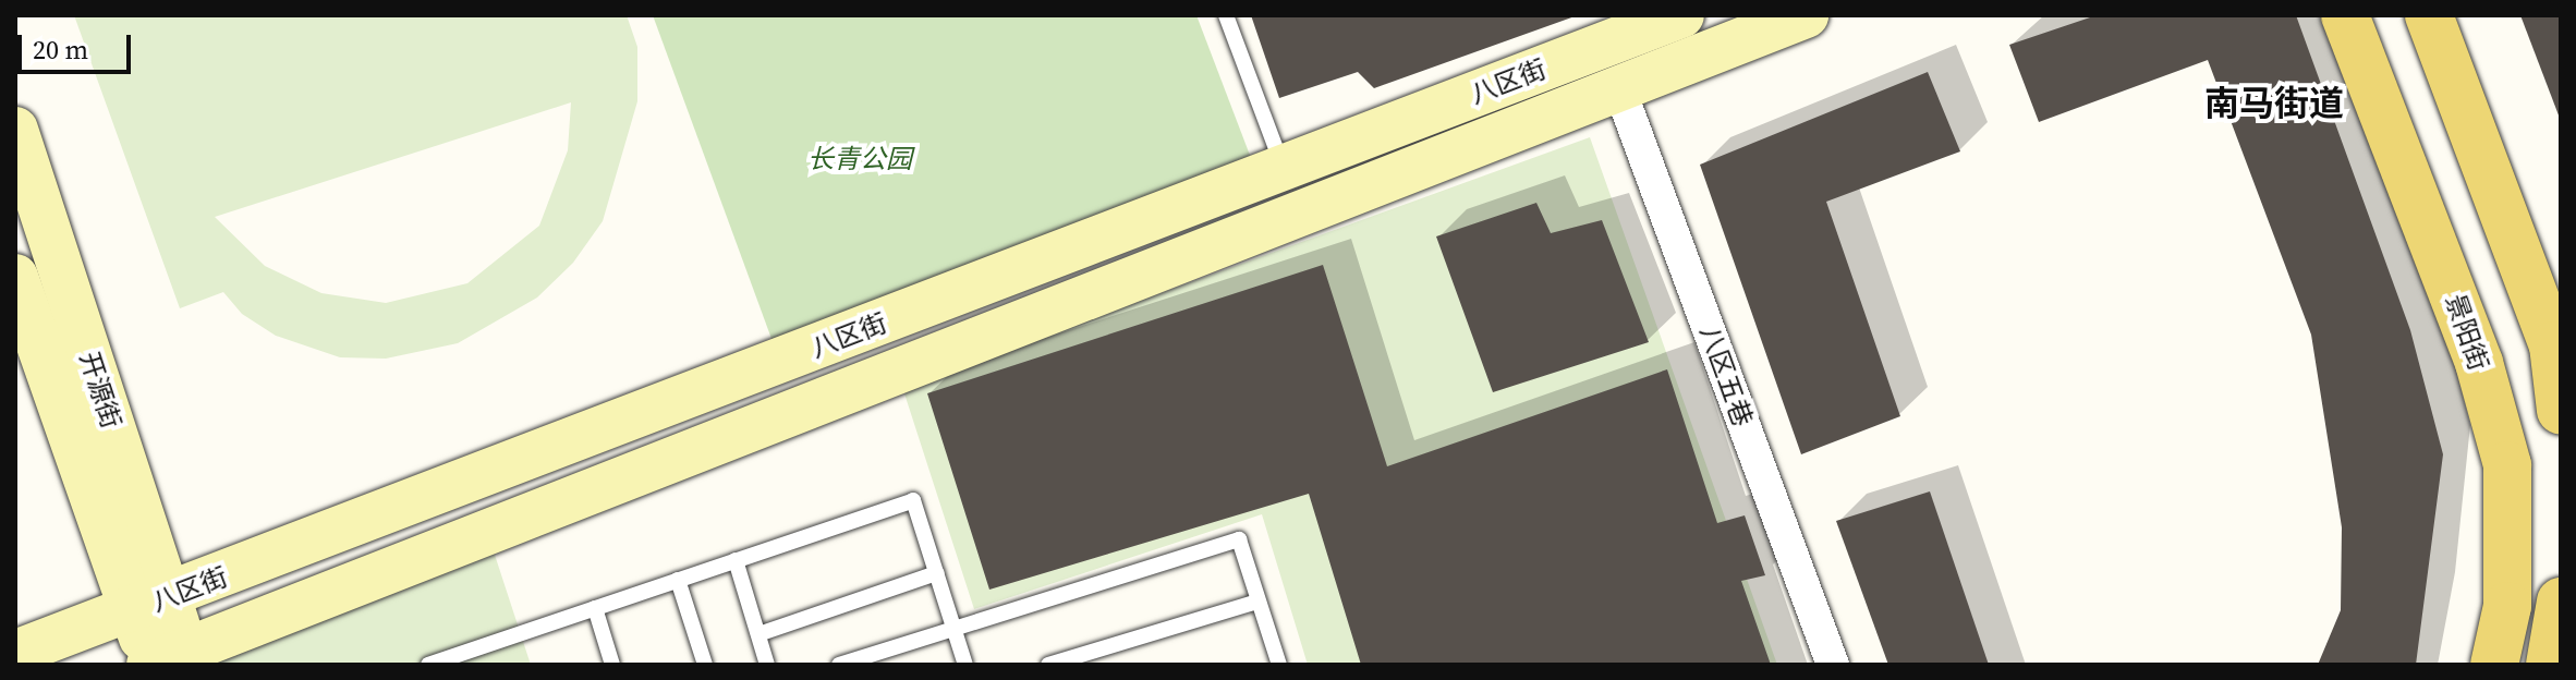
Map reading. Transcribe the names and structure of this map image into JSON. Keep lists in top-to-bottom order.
{
  "streets": {
    "main road": ["八区街", "景阳街", "开源街"],
    "street": ["八区五巷"]
  },
  "crossings": [
    ["八区街", "八区五巷"],
    ["八区街", "开源街"]
  ],
  "districts": ["南马街道"],
  "parks": ["长青公园"],
  "scale_bar": "20 m"
}
